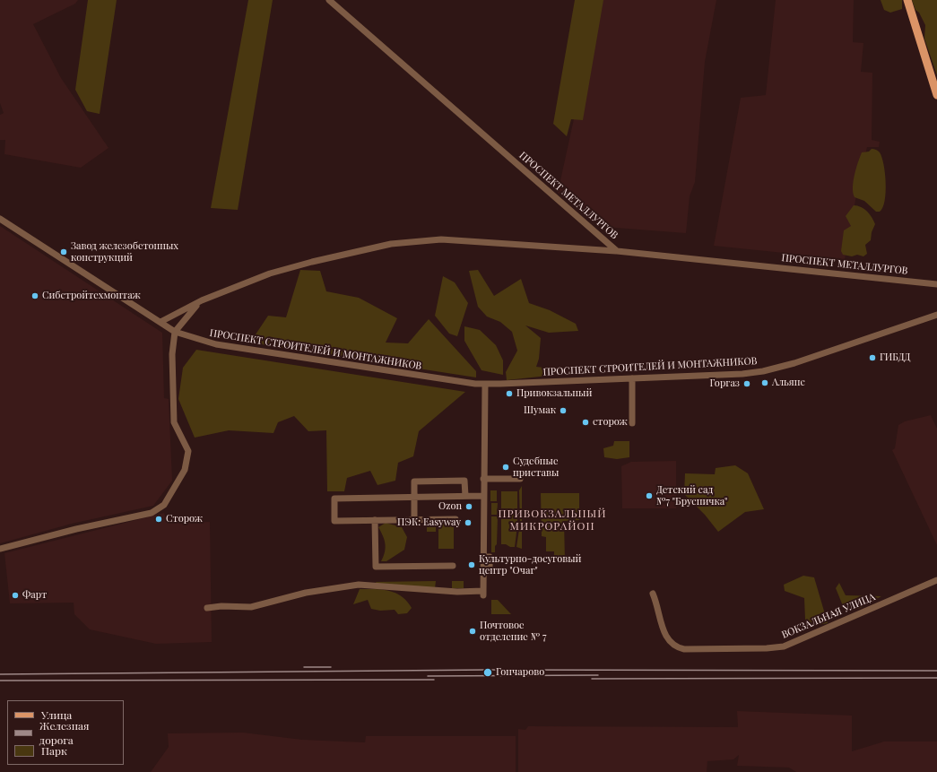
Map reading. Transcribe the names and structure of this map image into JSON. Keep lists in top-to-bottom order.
{
  "streets": {
    "street": ["ПРОСПЕКТ МЕТАЛЛУРГОВ", "ПРОСПЕКТ СТРОИТЕЛЕЙ И МОНТАЖНИКОВ", "ВОКЗАЛЬНАЯ УЛИЦА"]
  },
  "districts": ["ПРИВОКЗАЛЬНЫЙ МИКРОРАЙОН"],
  "places": [
    "Завод железобетонных конструкций",
    "Сибстройтехмонтаж",
    "ГИБДД",
    "Альянс",
    "Горгаз",
    "Привокзальный",
    "Шумак",
    "сторож",
    "Судебные приставы",
    "Детский сад №7 \"Брусничка\"",
    "Ozon",
    "Сторож",
    "ПЭК: Easyway",
    "Культурно-досуговый центр \"Очаг\"",
    "Фарт",
    "Почтовое отделение № 7",
    "Гончарово"
  ],
  "legend": ["Улица", "Железная дорога", "Парк"]
}
